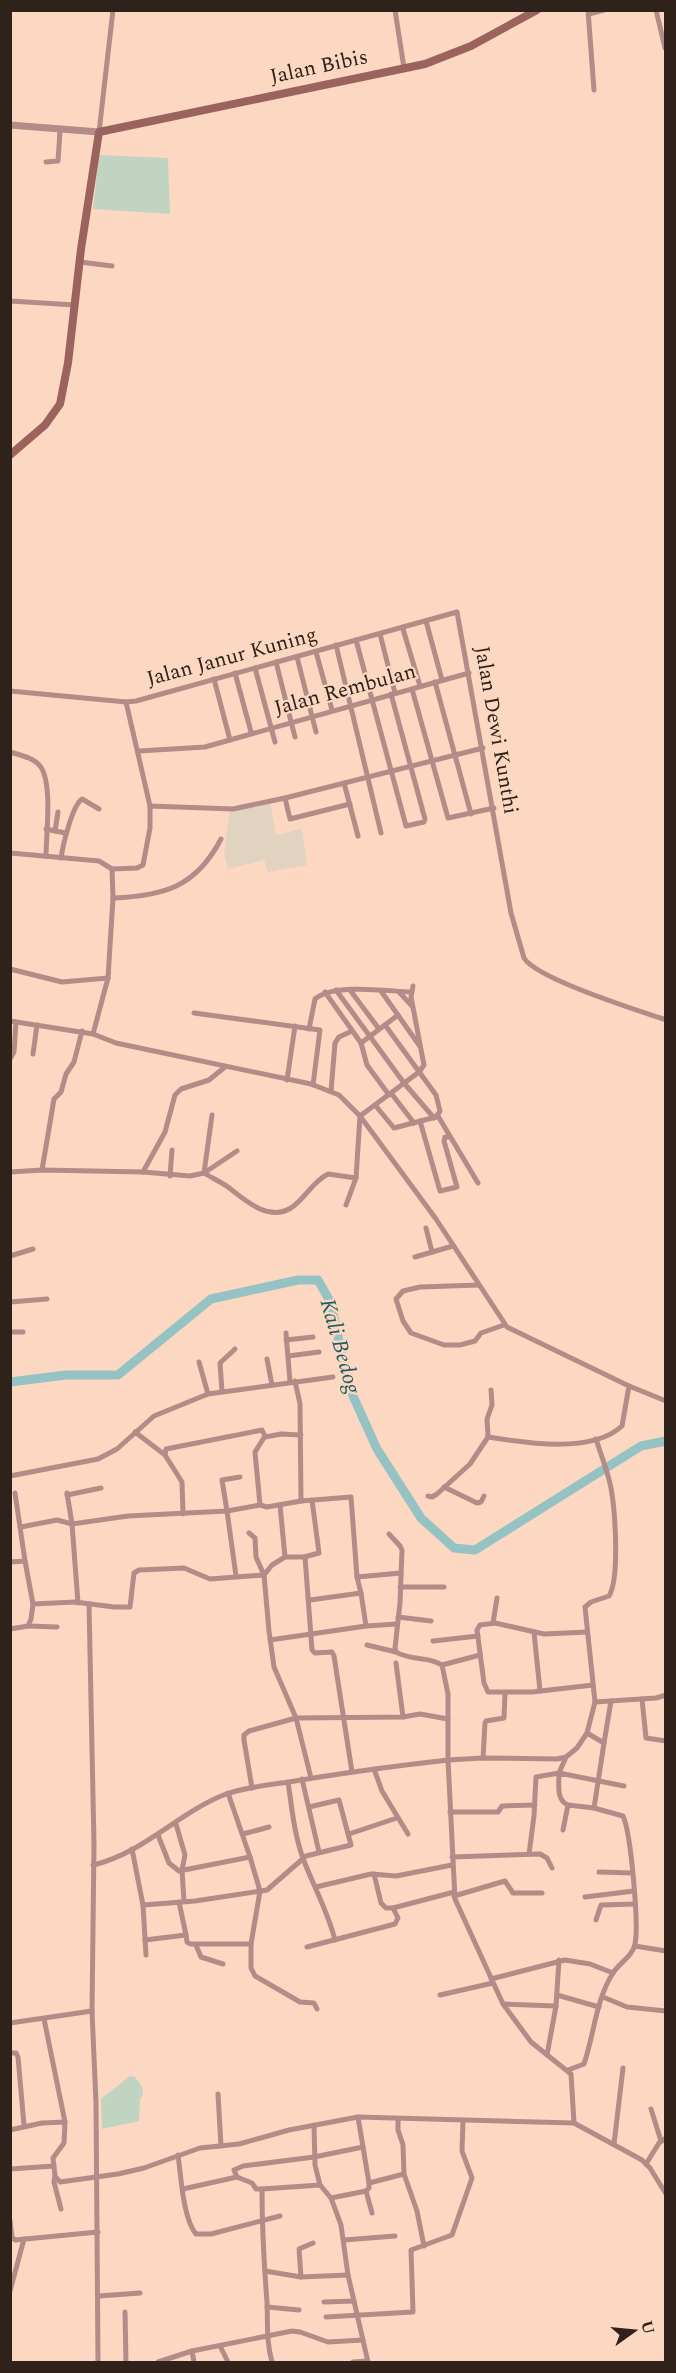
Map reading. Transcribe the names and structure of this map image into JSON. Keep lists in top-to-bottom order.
{
  "streets": {
    "main road": ["Jalan Bibis"],
    "street": ["Jalan Janur Kuning", "Jalan Rembulan", "Jalan Dewi Kunthi"]
  },
  "crossings": [
    ["Jalan Janur Kuning", "Jalan Dewi Kunthi"],
    ["Jalan Rembulan", "Jalan Dewi Kunthi"]
  ],
  "water": ["Kali Bedog"],
  "north": "right"
}
